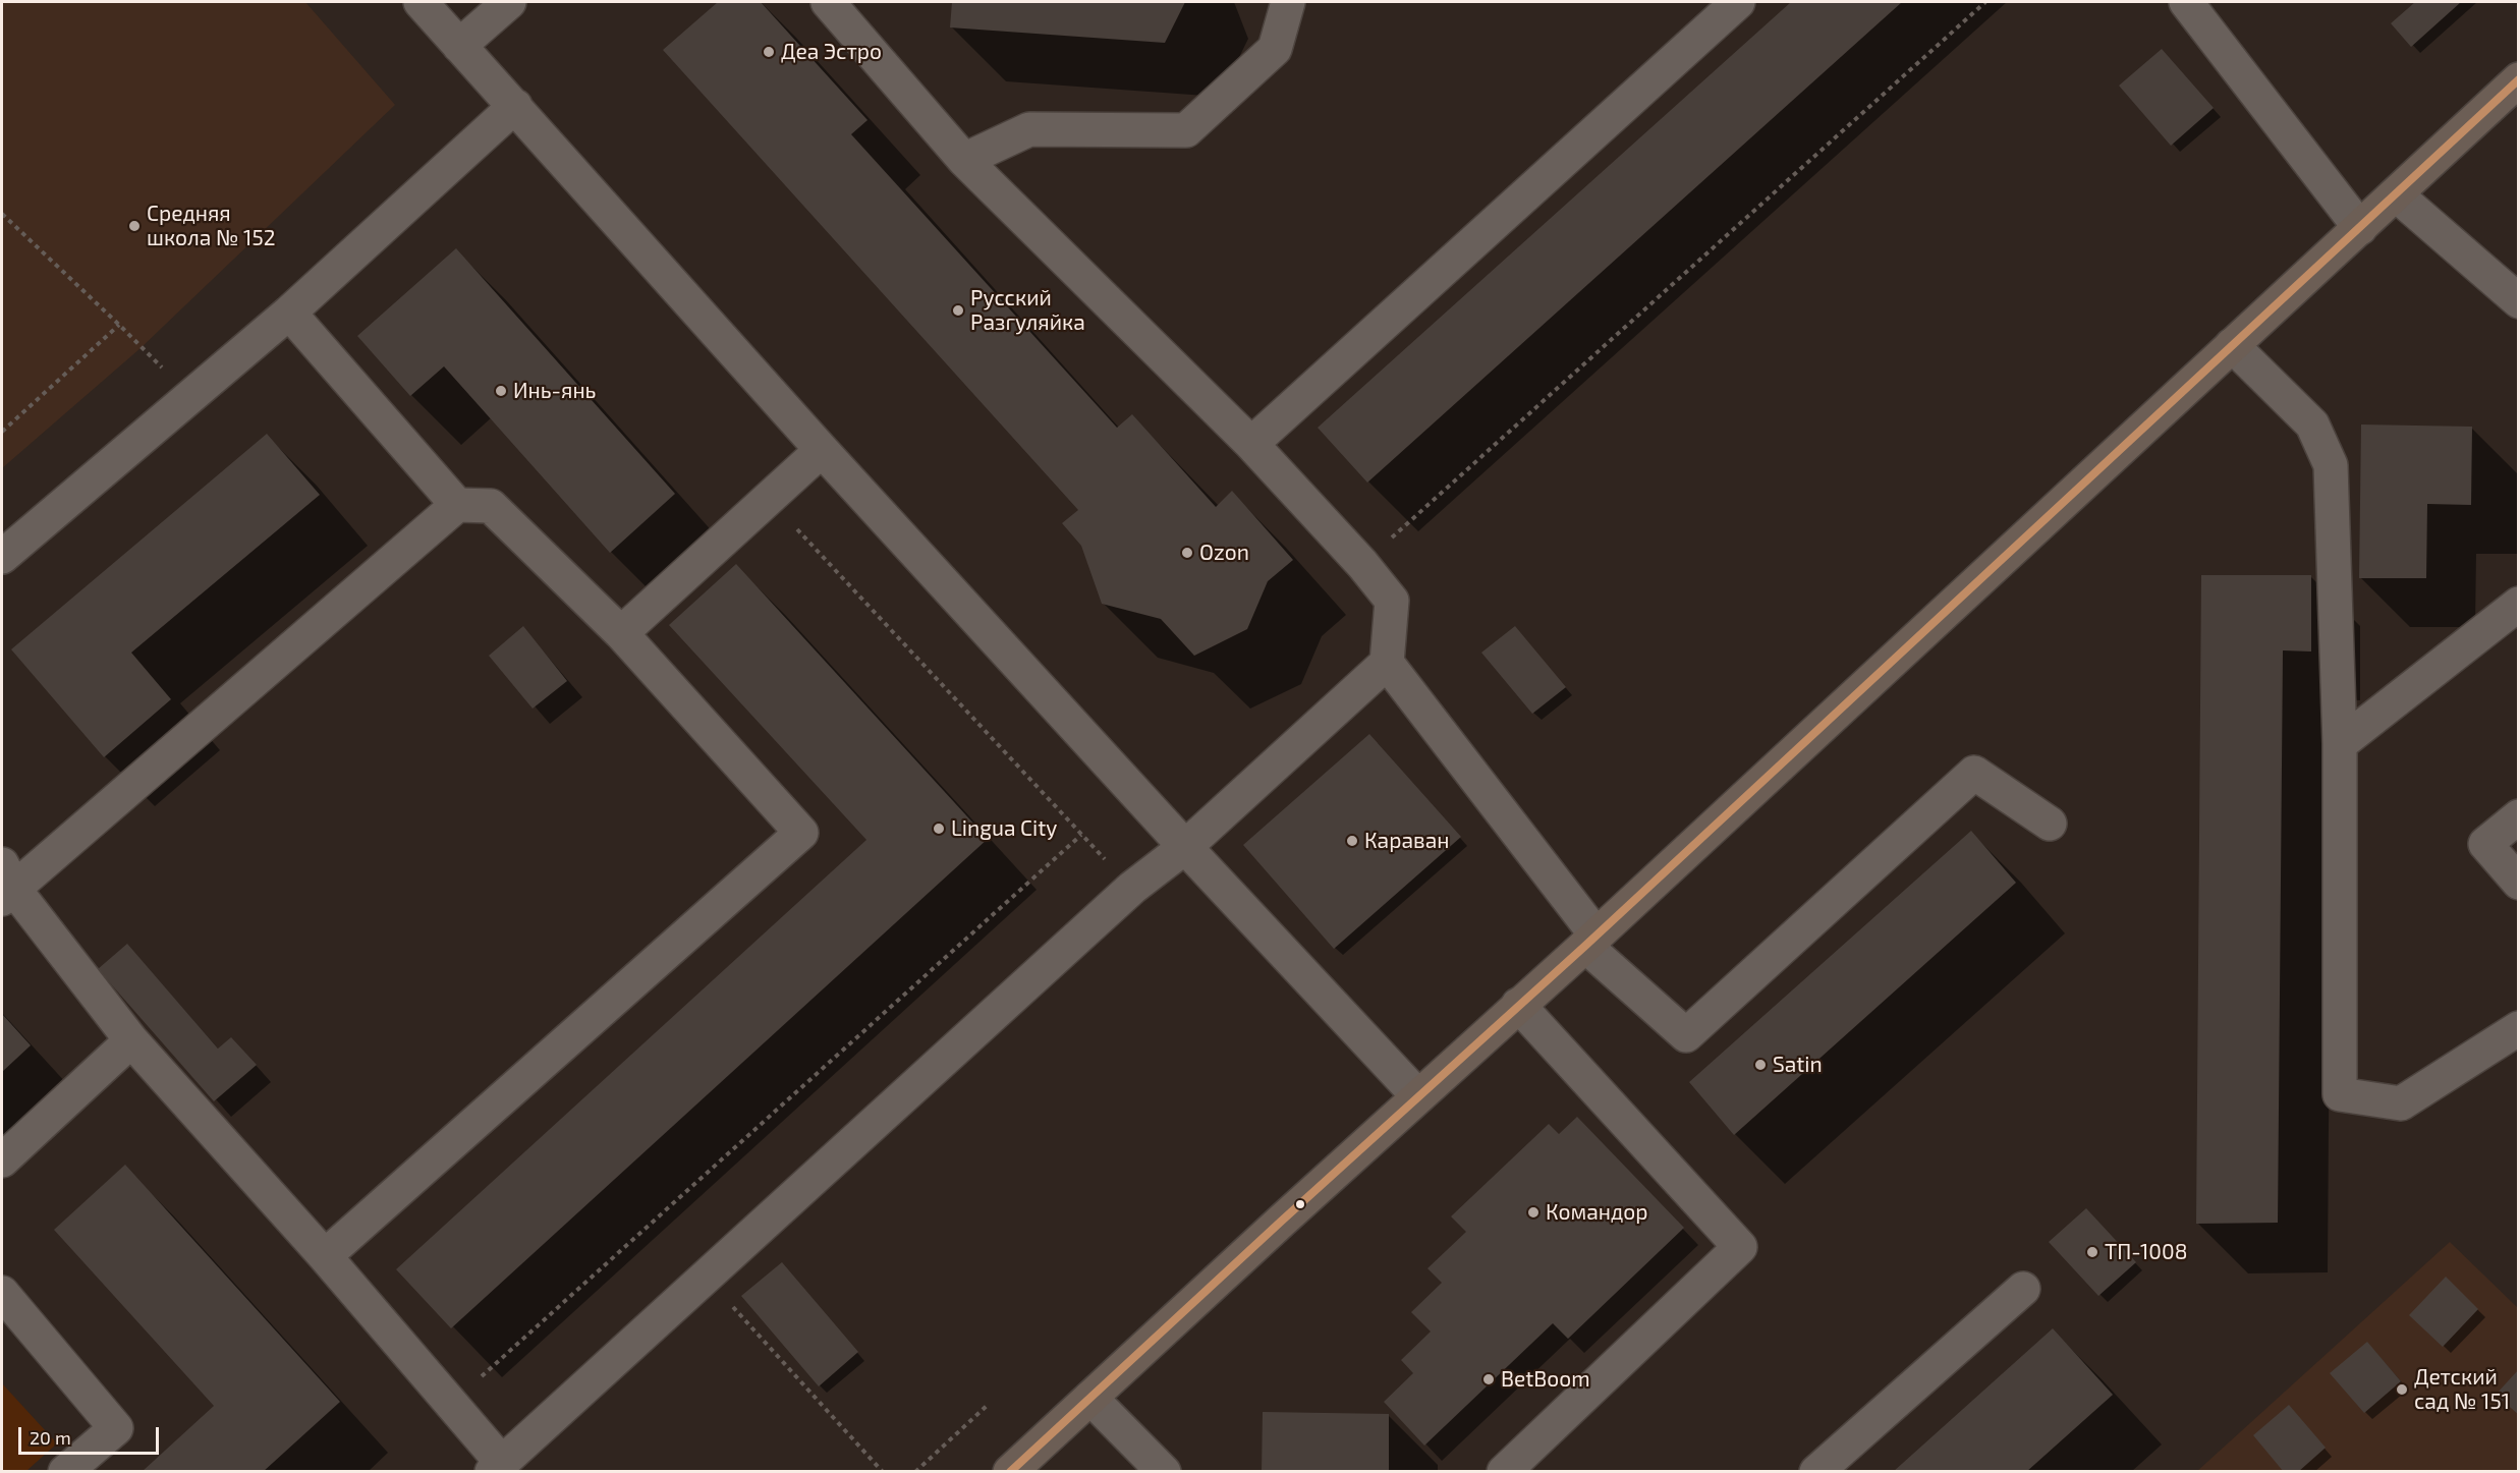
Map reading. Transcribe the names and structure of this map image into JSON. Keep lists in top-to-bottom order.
{
  "places": [
    "Деа Эстро",
    "Средняя школа № 152",
    "Русский Разгуляйка",
    "Инь-янь",
    "Ozon",
    "Lingua City",
    "Караван",
    "Satin",
    "Командор",
    "ТП-1008",
    "BetBoom",
    "Детский сад № 151"
  ],
  "scale_bar": "20 m"
}
